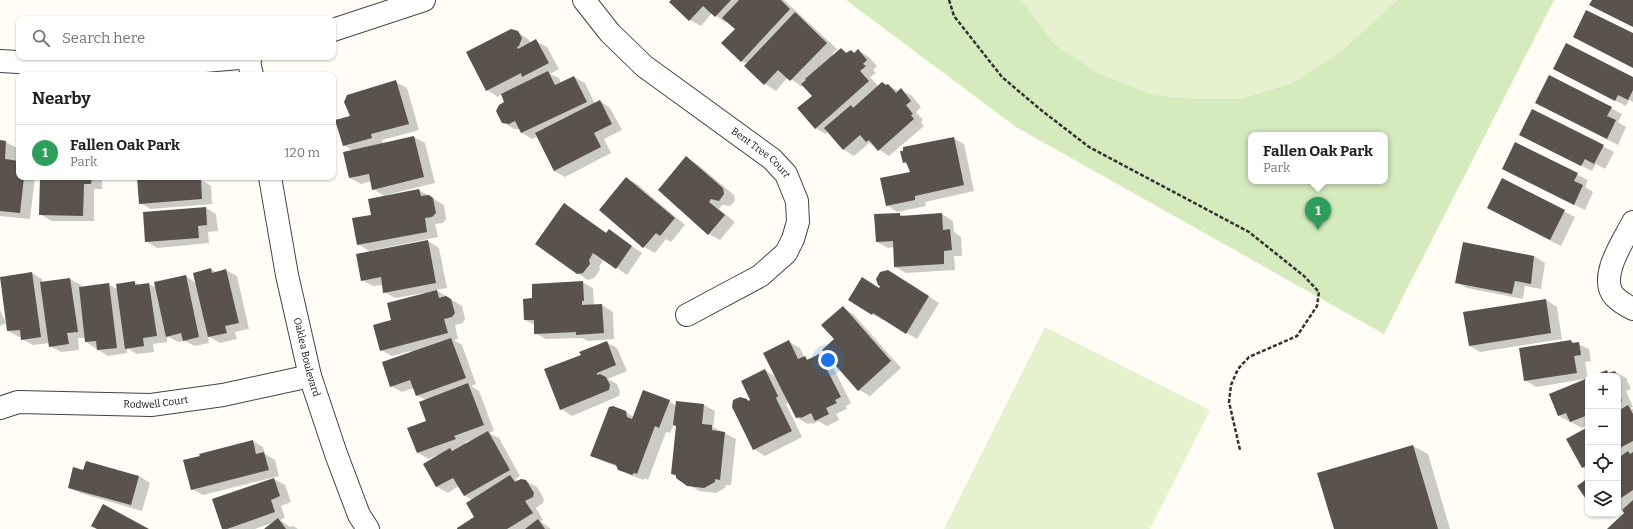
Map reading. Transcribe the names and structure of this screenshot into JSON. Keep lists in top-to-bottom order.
{
  "streets": {
    "street": ["Bent Tree Court", "Oaklea Boulevard", "Rodwell Court"]
  },
  "crossings": [
    ["Oaklea Boulevard", "Rodwell Court"]
  ],
  "page": {
    "search": "Search here",
    "heading": "Nearby",
    "list": [
      {
        "mark": "1",
        "name": "Fallen Oak Park",
        "note": "Park",
        "value": "120 m"
      }
    ],
    "popup": ["Fallen Oak Park", "Park"],
    "pins": "1",
    "map_buttons": ["+", "−"]
  }
}
